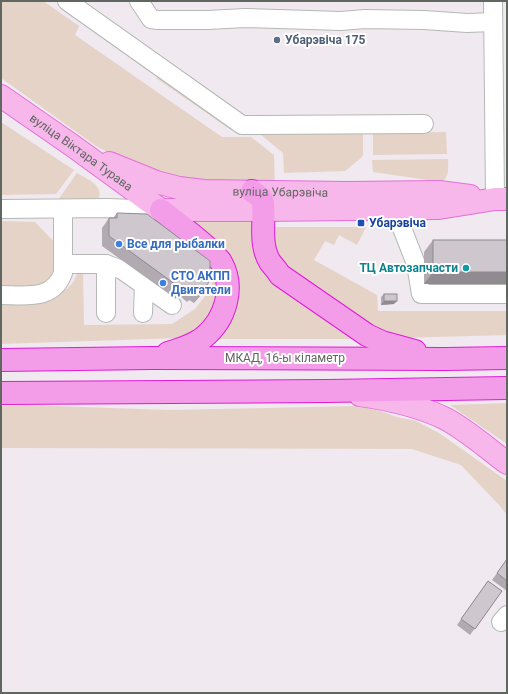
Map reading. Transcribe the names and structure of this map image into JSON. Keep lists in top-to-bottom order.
{
  "streets": {
    "highway": ["МКАД, 16-ы кіламетр"],
    "main road": ["вуліца Віктара Турава", "вуліца Убарэвіча"]
  },
  "crossings": [
    ["вуліца Віктара Турава", "вуліца Убарэвіча"]
  ],
  "places": {
    "other": [
      "Убарэвіча 175",
      "Все для рыбалки",
      "ТЦ Автозапчасти",
      "СТО АКПП Двигатели"
    ],
    "transit": ["Убарэвіча"]
  }
}
